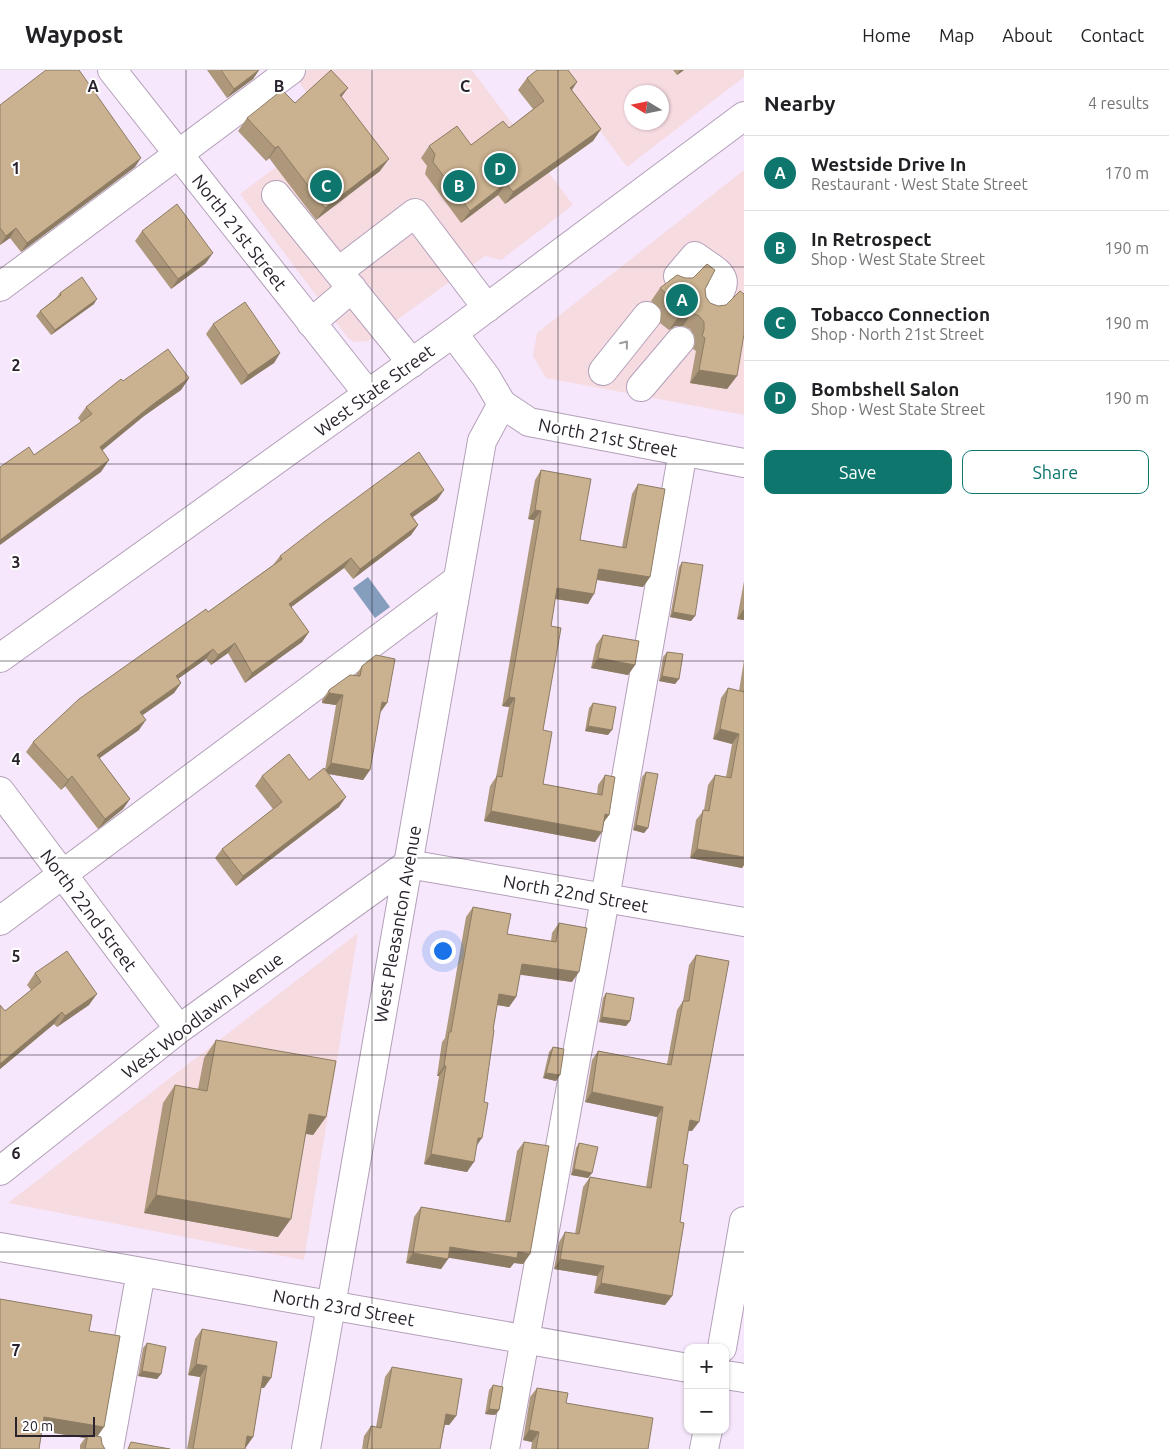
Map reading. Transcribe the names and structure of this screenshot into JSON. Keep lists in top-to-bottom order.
{
  "streets": {
    "street": [
      "North 21st Street",
      "West State Street",
      "North 22nd Street",
      "West Pleasanton Avenue",
      "West Woodlawn Avenue",
      "North 23rd Street"
    ]
  },
  "crossings": [
    ["North 21st Street", "West State Street"],
    ["North 21st Street", "West Pleasanton Avenue"],
    ["North 22nd Street", "West Pleasanton Avenue"],
    ["North 22nd Street", "West Woodlawn Avenue"],
    ["West Pleasanton Avenue", "West Woodlawn Avenue"],
    ["West Pleasanton Avenue", "North 23rd Street"]
  ],
  "scale_bar": "20 m",
  "north": "left",
  "page": {
    "header": "Waypost",
    "nav": [
      "Home",
      "Map",
      "About",
      "Contact"
    ],
    "heading": ["Nearby", "4 results"],
    "list": [
      {
        "mark": "A",
        "name": "Westside Drive In",
        "note": "Restaurant · West State Street",
        "value": "170 m"
      },
      {
        "mark": "B",
        "name": "In Retrospect",
        "note": "Shop · West State Street",
        "value": "190 m"
      },
      {
        "mark": "C",
        "name": "Tobacco Connection",
        "note": "Shop · North 21st Street",
        "value": "190 m"
      },
      {
        "mark": "D",
        "name": "Bombshell Salon",
        "note": "Shop · West State Street",
        "value": "190 m"
      }
    ],
    "pins": [
      "D",
      "B",
      "C",
      "A"
    ],
    "buttons": ["Save", "Share"],
    "map_buttons": ["+", "−"],
    "scale": "20 m"
  },
  "grid": {
    "columns": ["A", "B", "C"],
    "rows": [
      "1",
      "2",
      "3",
      "4",
      "5",
      "6",
      "7"
    ]
  }
}
